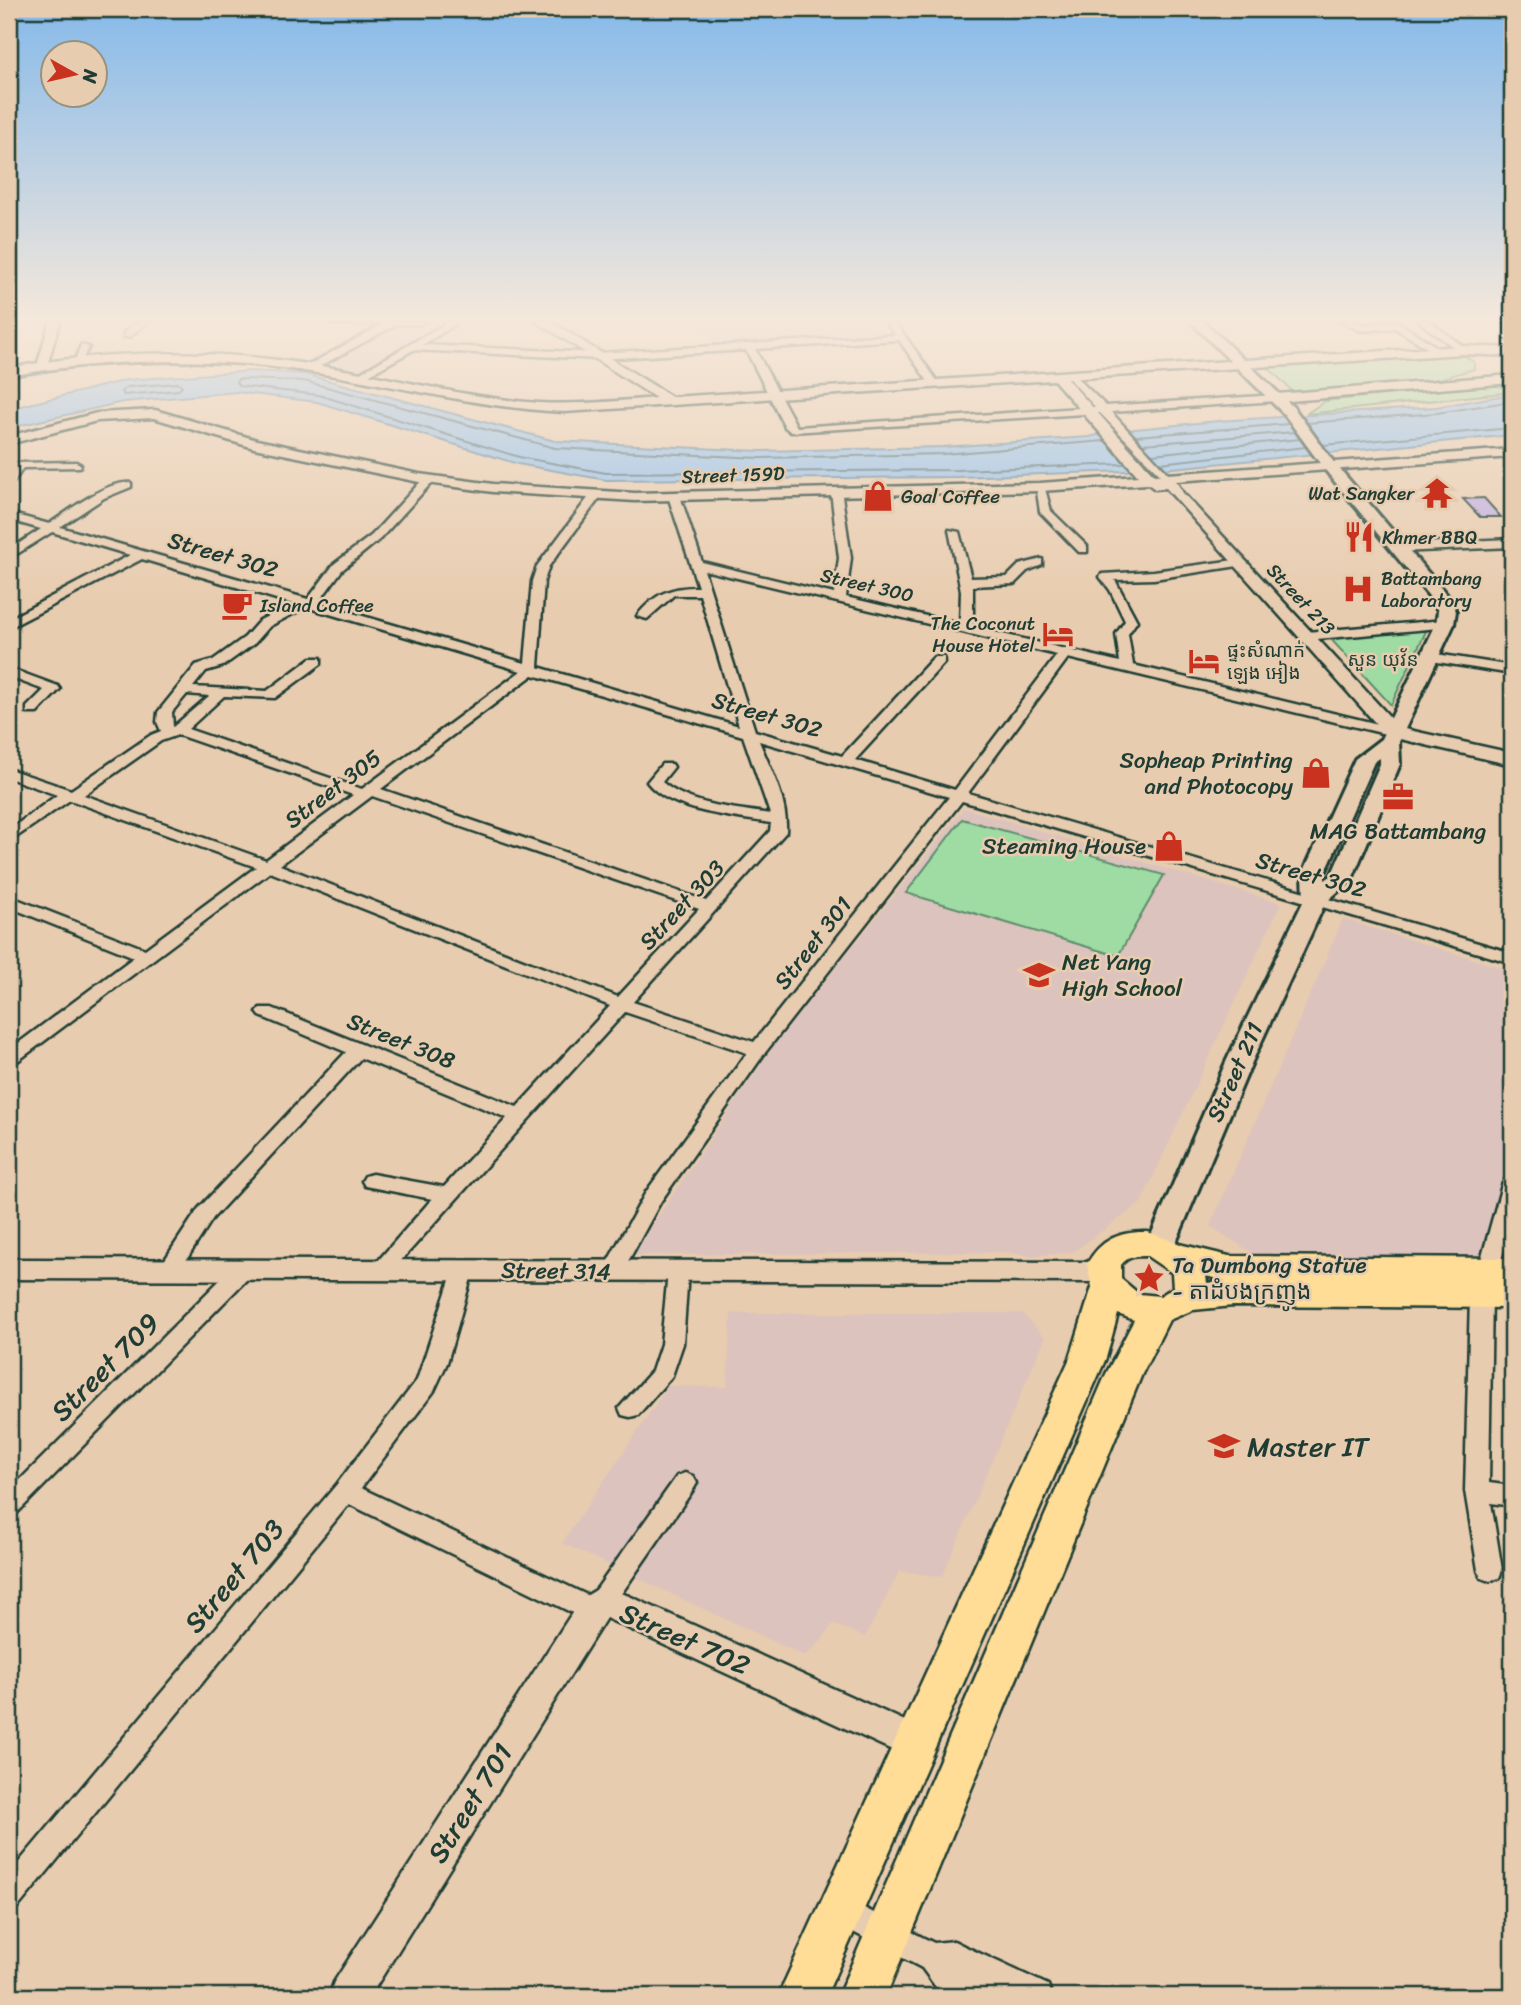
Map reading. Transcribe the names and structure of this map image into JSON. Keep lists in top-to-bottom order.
{
  "streets": {
    "main road": ["Street 211"],
    "street": [
      "Street 159D",
      "Street 302",
      "Street 300",
      "Street 213",
      "Street 305",
      "Street 303",
      "Street 301",
      "Street 308",
      "Street 314",
      "Street 709",
      "Street 703",
      "Street 702",
      "Street 701"
    ]
  },
  "crossings": [
    ["Street 159D", "Street 213"],
    ["Street 302", "Street 305"],
    ["Street 302", "Street 301"],
    ["Street 302", "Street 211"],
    ["Street 300", "Street 213"],
    ["Street 300", "Street 301"],
    ["Street 300", "Street 211"],
    ["Street 213", "Street 211"],
    ["Street 303", "Street 308"],
    ["Street 303", "Street 314"],
    ["Street 301", "Street 314"],
    ["Street 211", "Street 314"],
    ["Street 314", "Street 709"],
    ["Street 314", "Street 703"],
    ["Street 703", "Street 702"],
    ["Street 702", "Street 701"]
  ],
  "parks": ["សួន យុវ័ន"],
  "places": {
    "temple": ["Wat Sangker"],
    "shop": ["Goal Coffee", "Sopheap Printing and Photocopy", "Steaming House"],
    "restaurant": ["Khmer BBQ"],
    "hospital": ["Battambang Laboratory"],
    "cafe": ["Island Coffee"],
    "hotel": ["The Coconut House Hotel", "ផ្ទះសំណាក់ ឡេង អៀង"],
    "office": ["MAG Battambang"],
    "school or university": ["Net Yang High School", "Master IT"],
    "place": ["Ta Dumbong Statue - តាដំបងក្រញូង"]
  },
  "north": "right"
}
